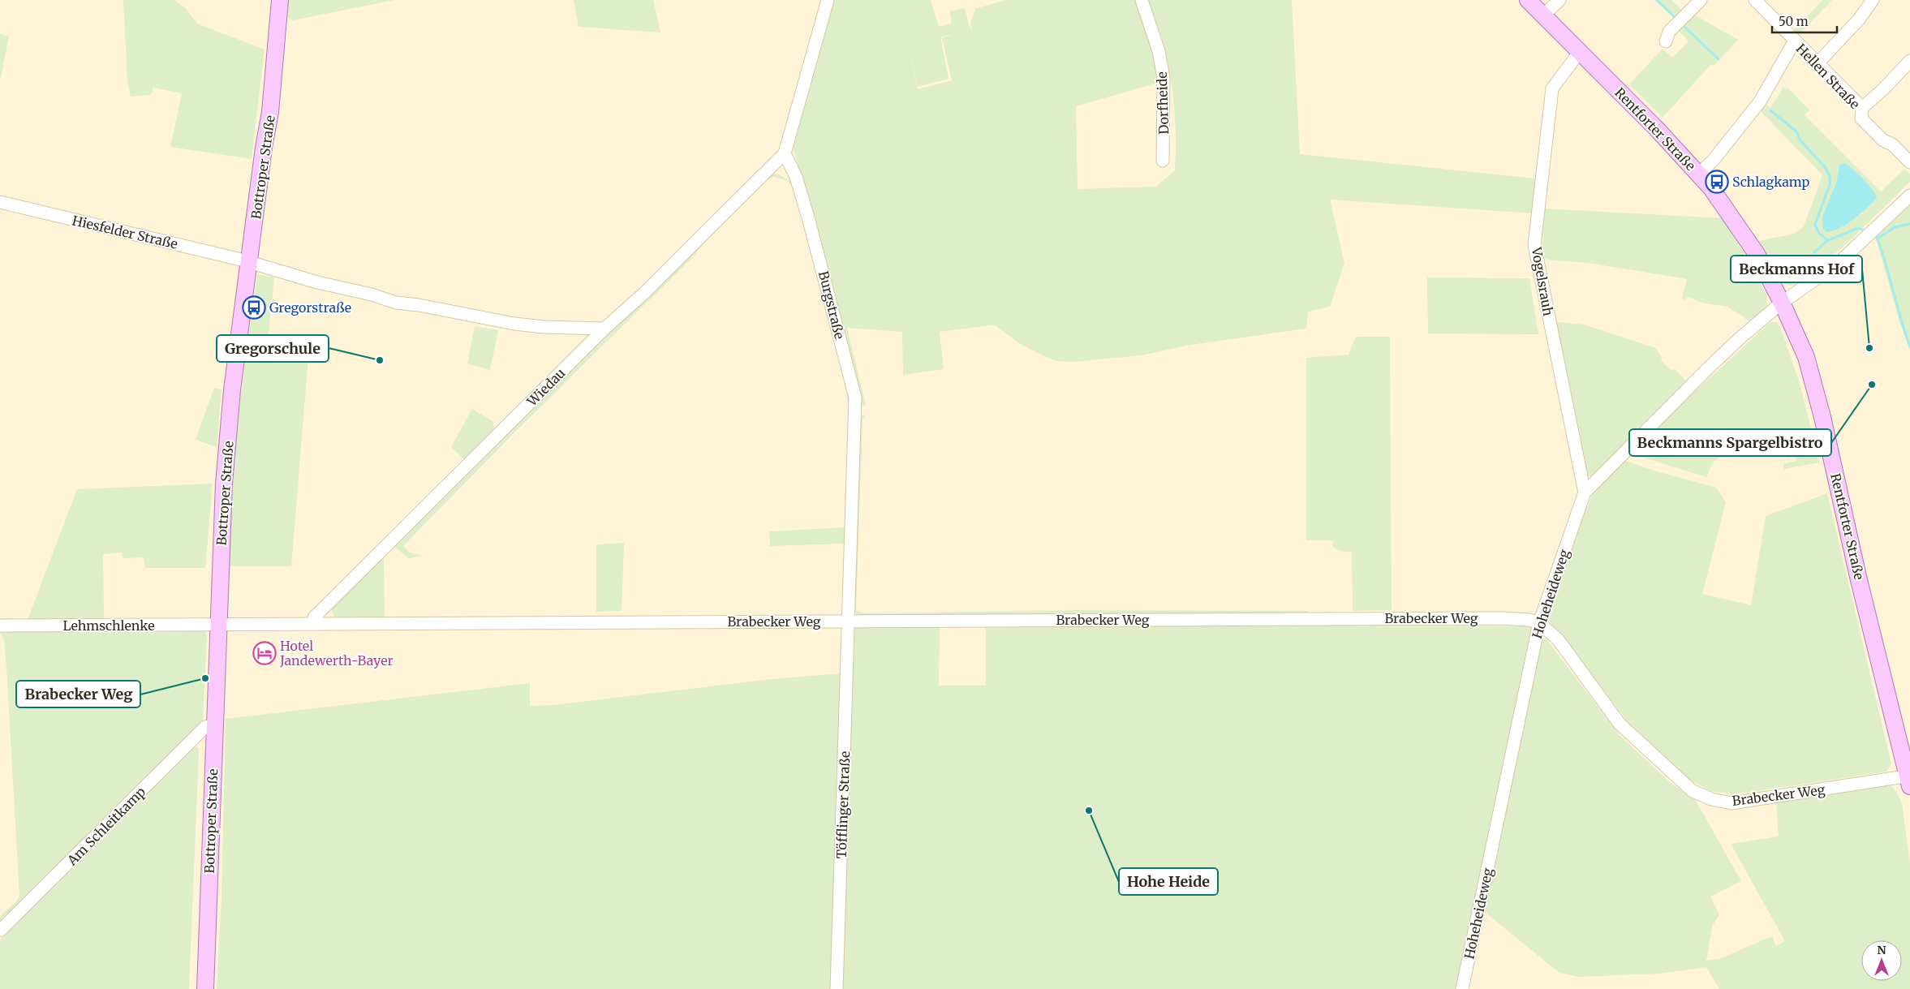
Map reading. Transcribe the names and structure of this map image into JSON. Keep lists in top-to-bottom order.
{
  "streets": {
    "main road": ["Rentforter Straße", "Bottroper Straße"],
    "street": [
      "Hellen Straße",
      "Dorfheide",
      "Hiesfelder Straße",
      "Vogelsrauh",
      "Burgstraße",
      "Wiedau",
      "Hoheheideweg",
      "Brabecker Weg",
      "Lehmschlenke",
      "Töfflinger Straße",
      "Am Schleitkamp"
    ]
  },
  "crossings": [
    ["Hellen Straße", "Rentforter Straße"],
    ["Rentforter Straße", "Vogelsrauh"],
    ["Rentforter Straße", "Hoheheideweg"],
    ["Rentforter Straße", "Brabecker Weg"],
    ["Bottroper Straße", "Hiesfelder Straße"],
    ["Bottroper Straße", "Brabecker Weg"],
    ["Bottroper Straße", "Lehmschlenke"],
    ["Bottroper Straße", "Am Schleitkamp"],
    ["Vogelsrauh", "Hoheheideweg"],
    ["Burgstraße", "Wiedau"],
    ["Burgstraße", "Brabecker Weg"],
    ["Burgstraße", "Töfflinger Straße"],
    ["Wiedau", "Brabecker Weg"],
    ["Hoheheideweg", "Brabecker Weg"],
    ["Brabecker Weg", "Lehmschlenke"],
    ["Brabecker Weg", "Töfflinger Straße"]
  ],
  "places": {
    "bus stop": ["Schlagkamp", "Gregorstraße"],
    "other": [
      "Beckmanns Hof",
      "Gregorschule",
      "Beckmanns Spargelbistro",
      "Brabecker Weg",
      "Hohe Heide"
    ],
    "hotel": ["Hotel Jandewerth-Bayer"]
  },
  "scale_bar": "50 m",
  "north": "top"
}
